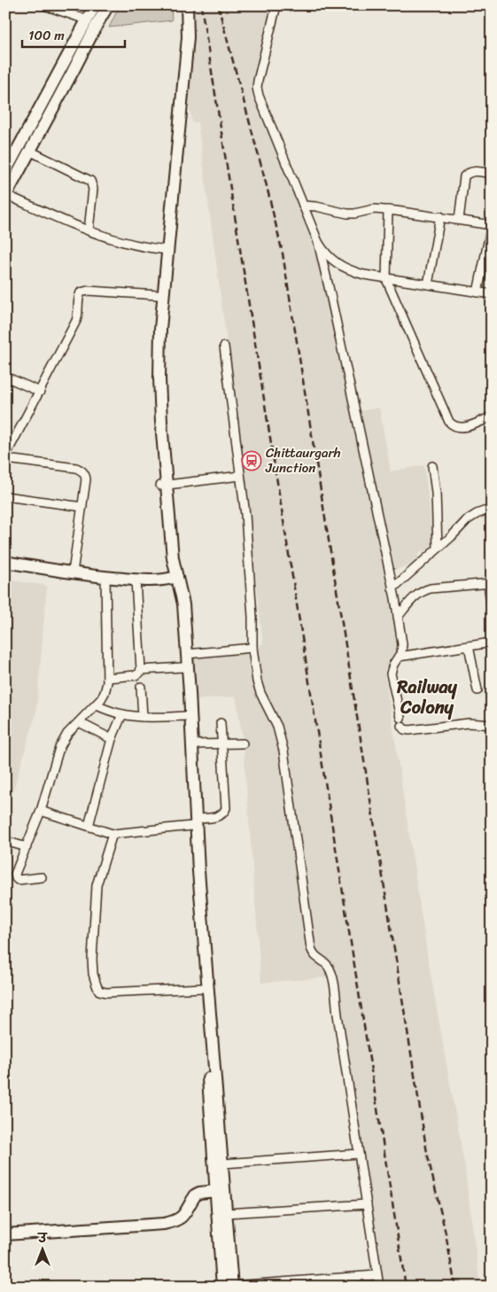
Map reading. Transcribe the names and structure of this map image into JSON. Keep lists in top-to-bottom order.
{
  "districts": ["Railway Colony"],
  "places": {
    "station": ["Chittaurgarh Junction"]
  },
  "scale_bar": "100 m",
  "north": "top"
}
